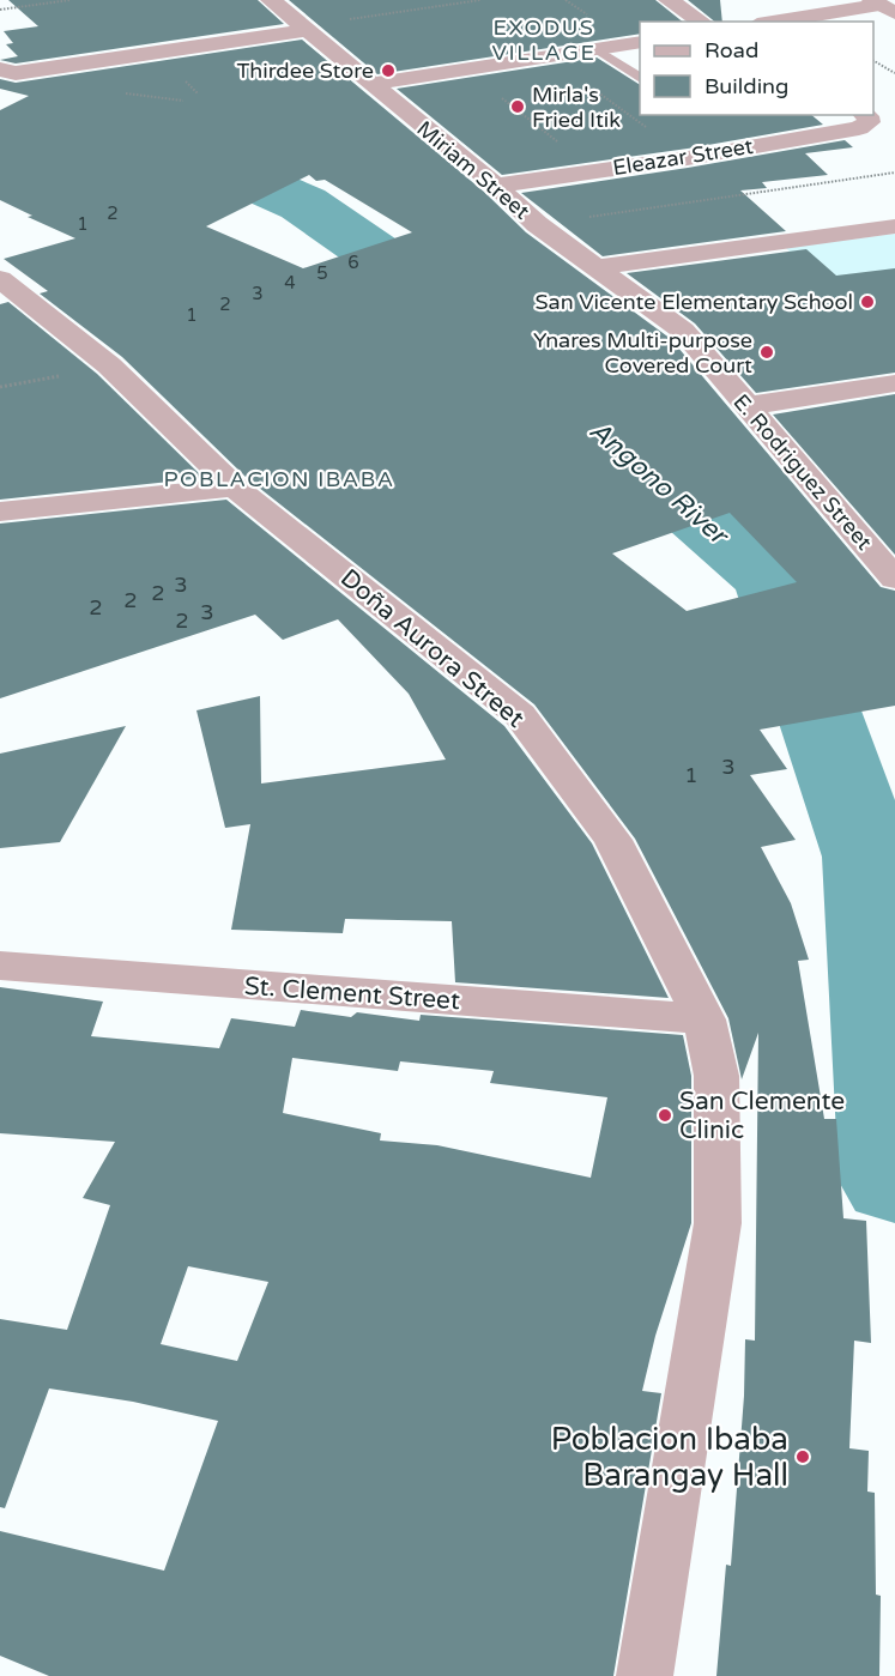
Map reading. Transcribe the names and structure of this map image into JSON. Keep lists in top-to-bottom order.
{
  "streets": {
    "street": [
      "Eleazar Street",
      "Miriam Street",
      "E. Rodriguez Street",
      "Doña Aurora Street",
      "St. Clement Street"
    ]
  },
  "crossings": [
    ["Eleazar Street", "Miriam Street"],
    ["Miriam Street", "E. Rodriguez Street"],
    ["Doña Aurora Street", "St. Clement Street"]
  ],
  "districts": ["EXODUS VILLAGE", "POBLACION IBABA"],
  "water": ["Angono River"],
  "places": [
    "Thirdee Store",
    "Mirla's Fried Itik",
    "San Vicente Elementary School",
    "Ynares Multi-purpose Covered Court",
    "San Clemente Clinic",
    "Poblacion Ibaba Barangay Hall"
  ],
  "house_numbers": [
    "2",
    "1",
    "6",
    "5",
    "4",
    "3",
    "2",
    "1",
    "3",
    "2",
    "2",
    "2",
    "3",
    "2",
    "3",
    "1"
  ],
  "legend": ["Road", "Building"]
}
